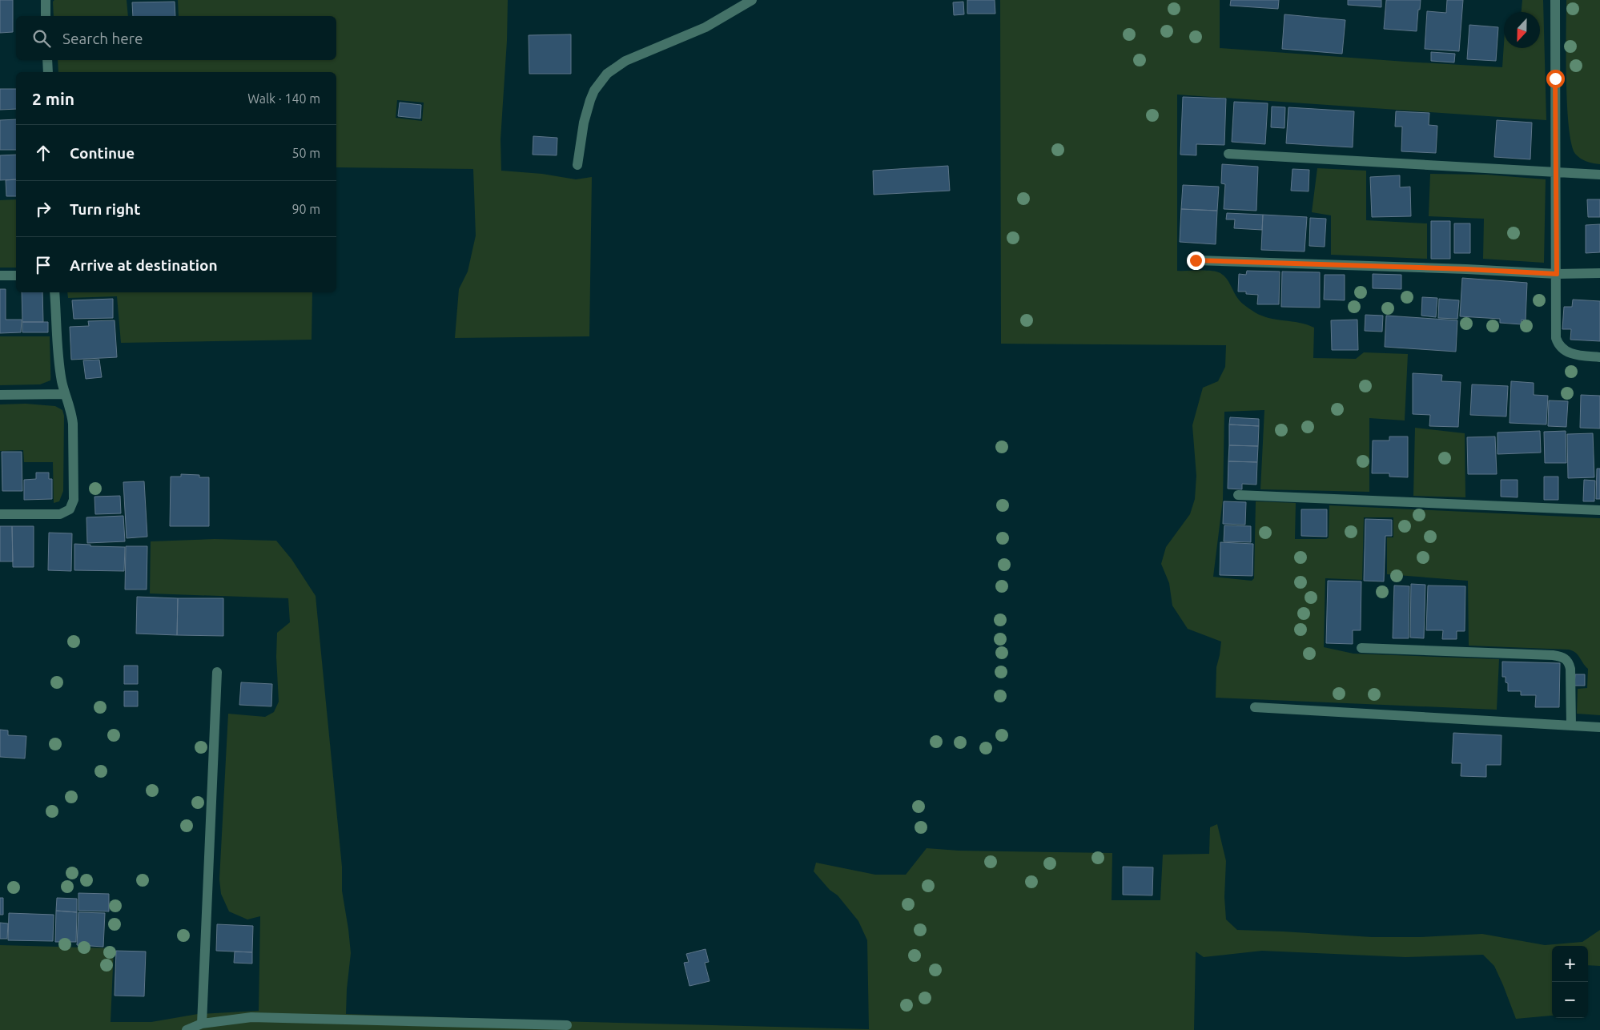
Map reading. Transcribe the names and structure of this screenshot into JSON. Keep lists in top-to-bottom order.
{
  "north": "bottom",
  "page": {
    "search": "Search here",
    "heading": ["2 min", "Walk · 140 m"],
    "list": [
      ["Continue", "50 m"],
      ["Turn right", "90 m"],
      "Arrive at destination"
    ],
    "map_buttons": ["+", "−"]
  }
}
